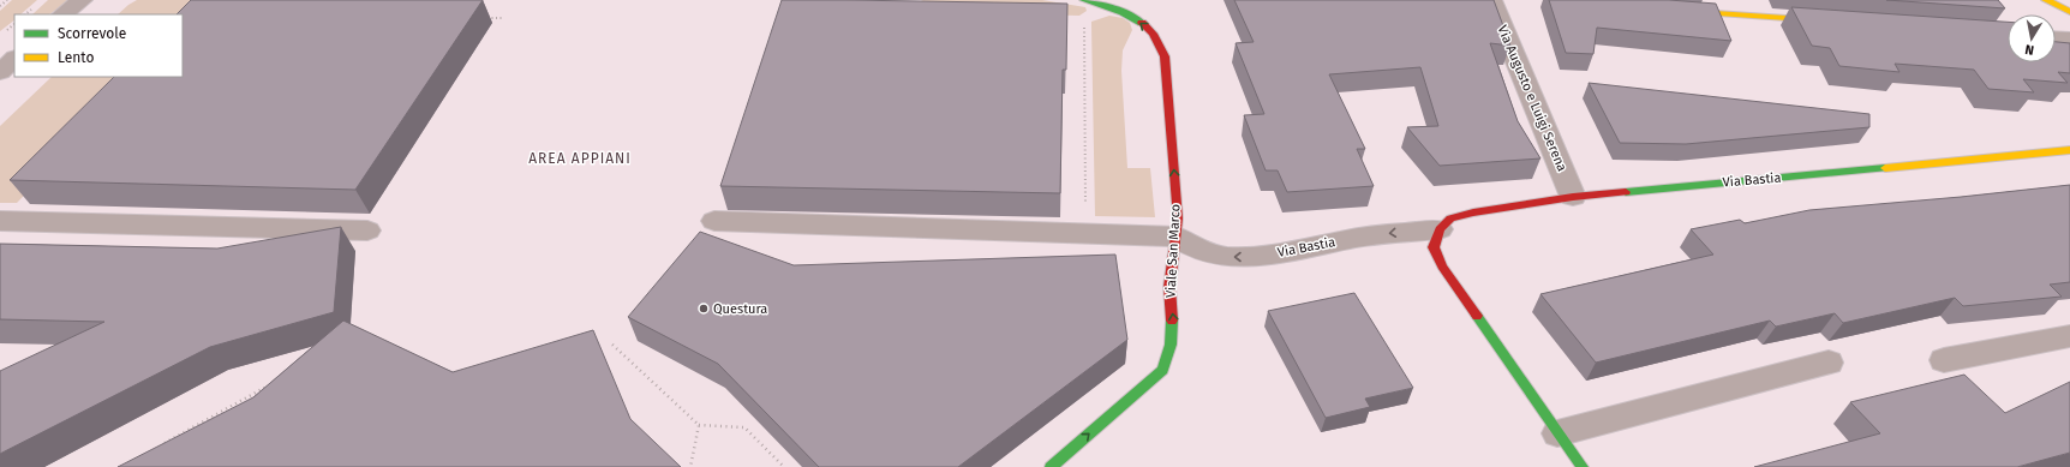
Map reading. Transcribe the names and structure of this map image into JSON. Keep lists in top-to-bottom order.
{
  "streets": {
    "street": ["Via Augusto e Luigi Serena", "Via Bastia", "Viale San Marco"]
  },
  "crossings": [
    ["Via Augusto e Luigi Serena", "Via Bastia"],
    ["Via Bastia", "Viale San Marco"]
  ],
  "one_way": ["Viale San Marco"],
  "districts": ["AREA APPIANI"],
  "places": ["Questura"],
  "legend": ["Scorrevole", "Lento"],
  "north": "bottom"
}
